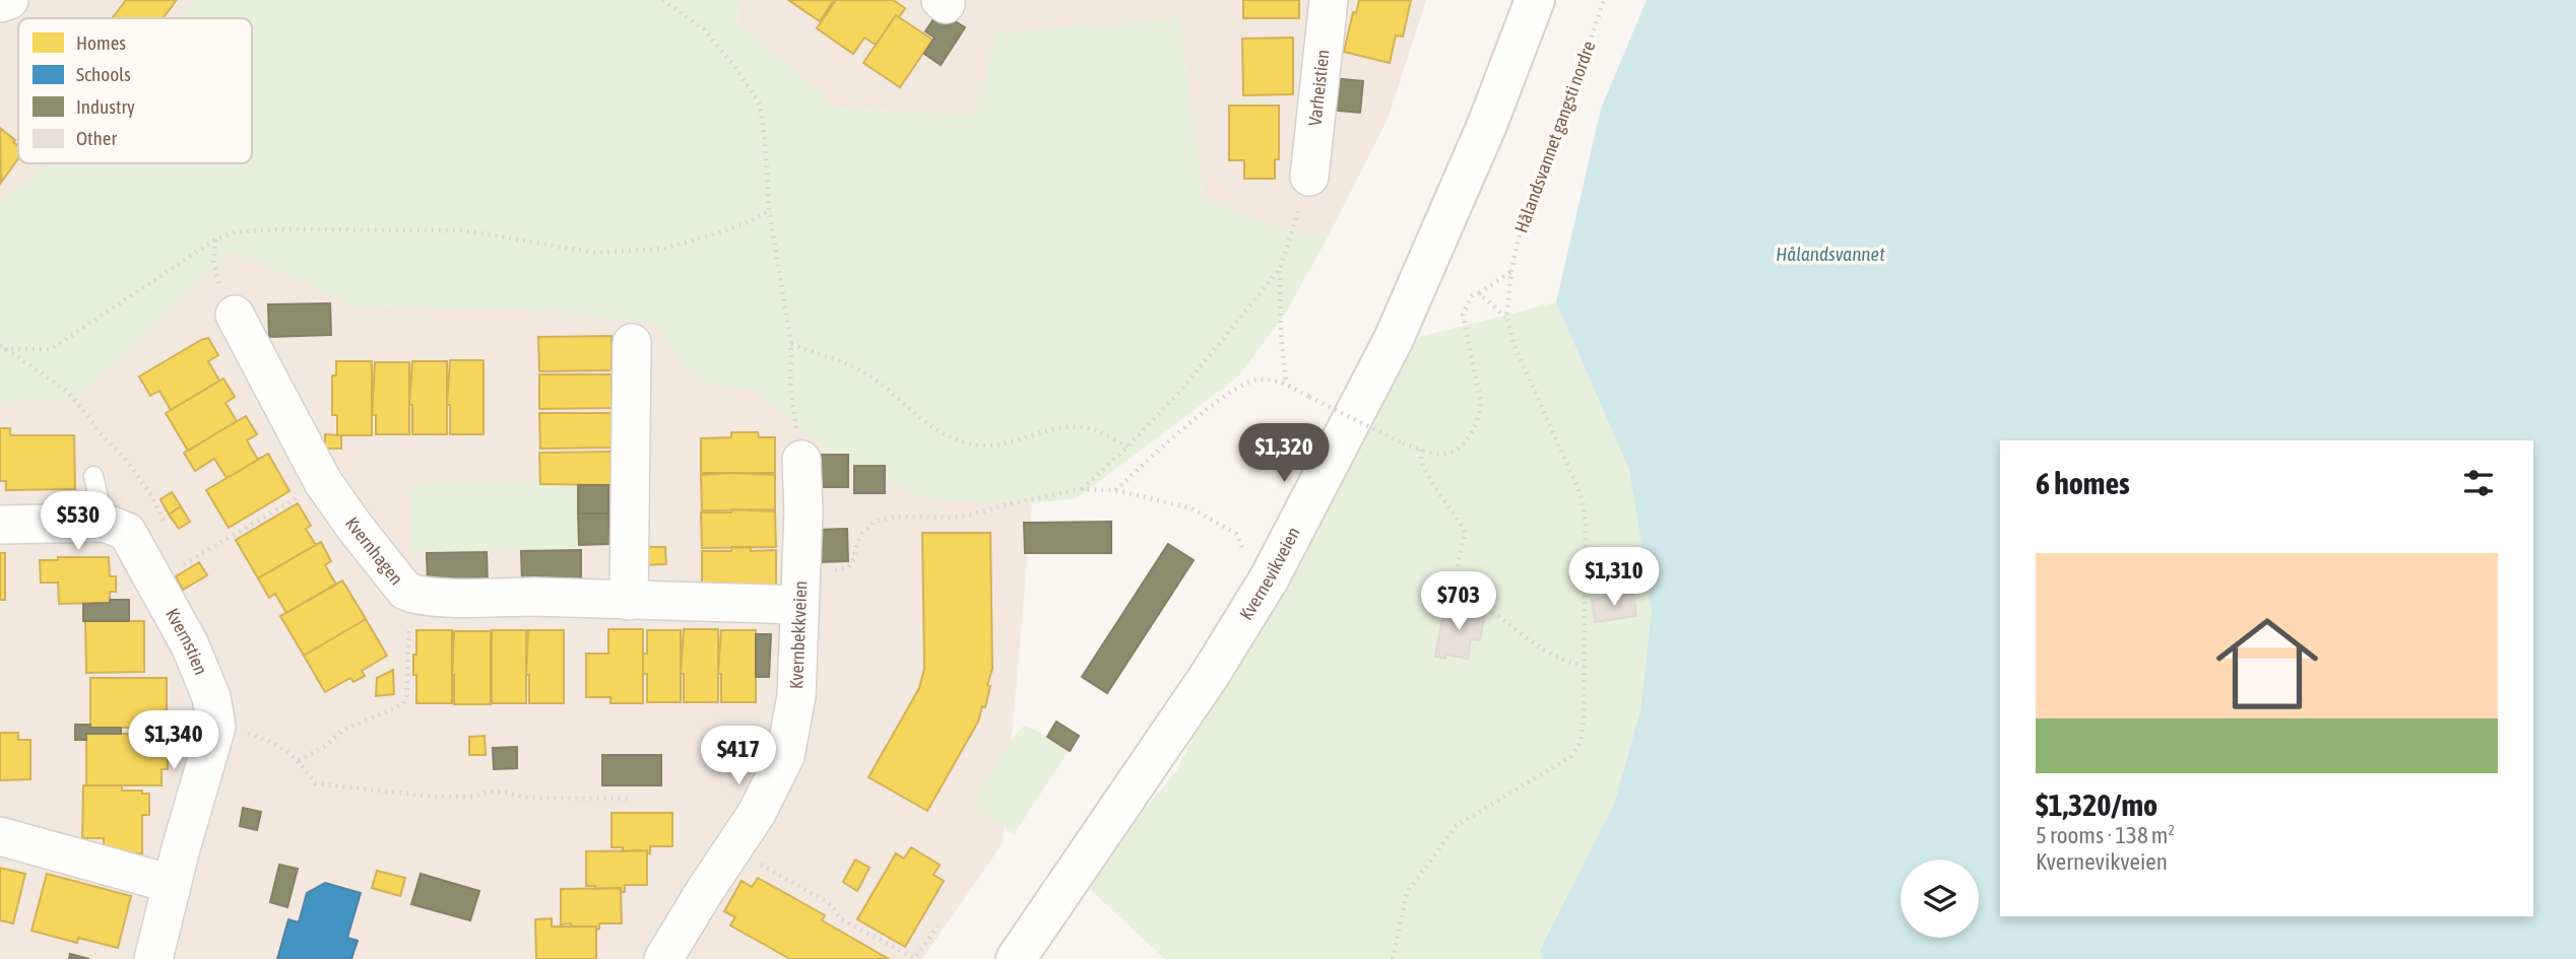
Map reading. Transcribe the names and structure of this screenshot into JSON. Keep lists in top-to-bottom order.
{
  "streets": {
    "main road": ["Kvernevikveien"],
    "street": [
      "Varheistien",
      "Kvernhagen",
      "Kvernbekkveien",
      "Kvernstien"
    ],
    "path": ["Hålandsvannet gangsti nordre"]
  },
  "crossings": [
    ["Kvernhagen", "Kvernbekkveien"]
  ],
  "water": ["Hålandsvannet"],
  "legend": [
    "Homes",
    "Schools",
    "Industry",
    "Other"
  ],
  "page": {
    "price": [
      "$1,320",
      "$530",
      "$1,310",
      "$703",
      "$1,340",
      "$417"
    ],
    "heading": "6 homes",
    "list": [
      {
        "name": "$1,320/mo",
        "note": "5 rooms · 138 m² · Kvernevikveien"
      }
    ]
  }
}
